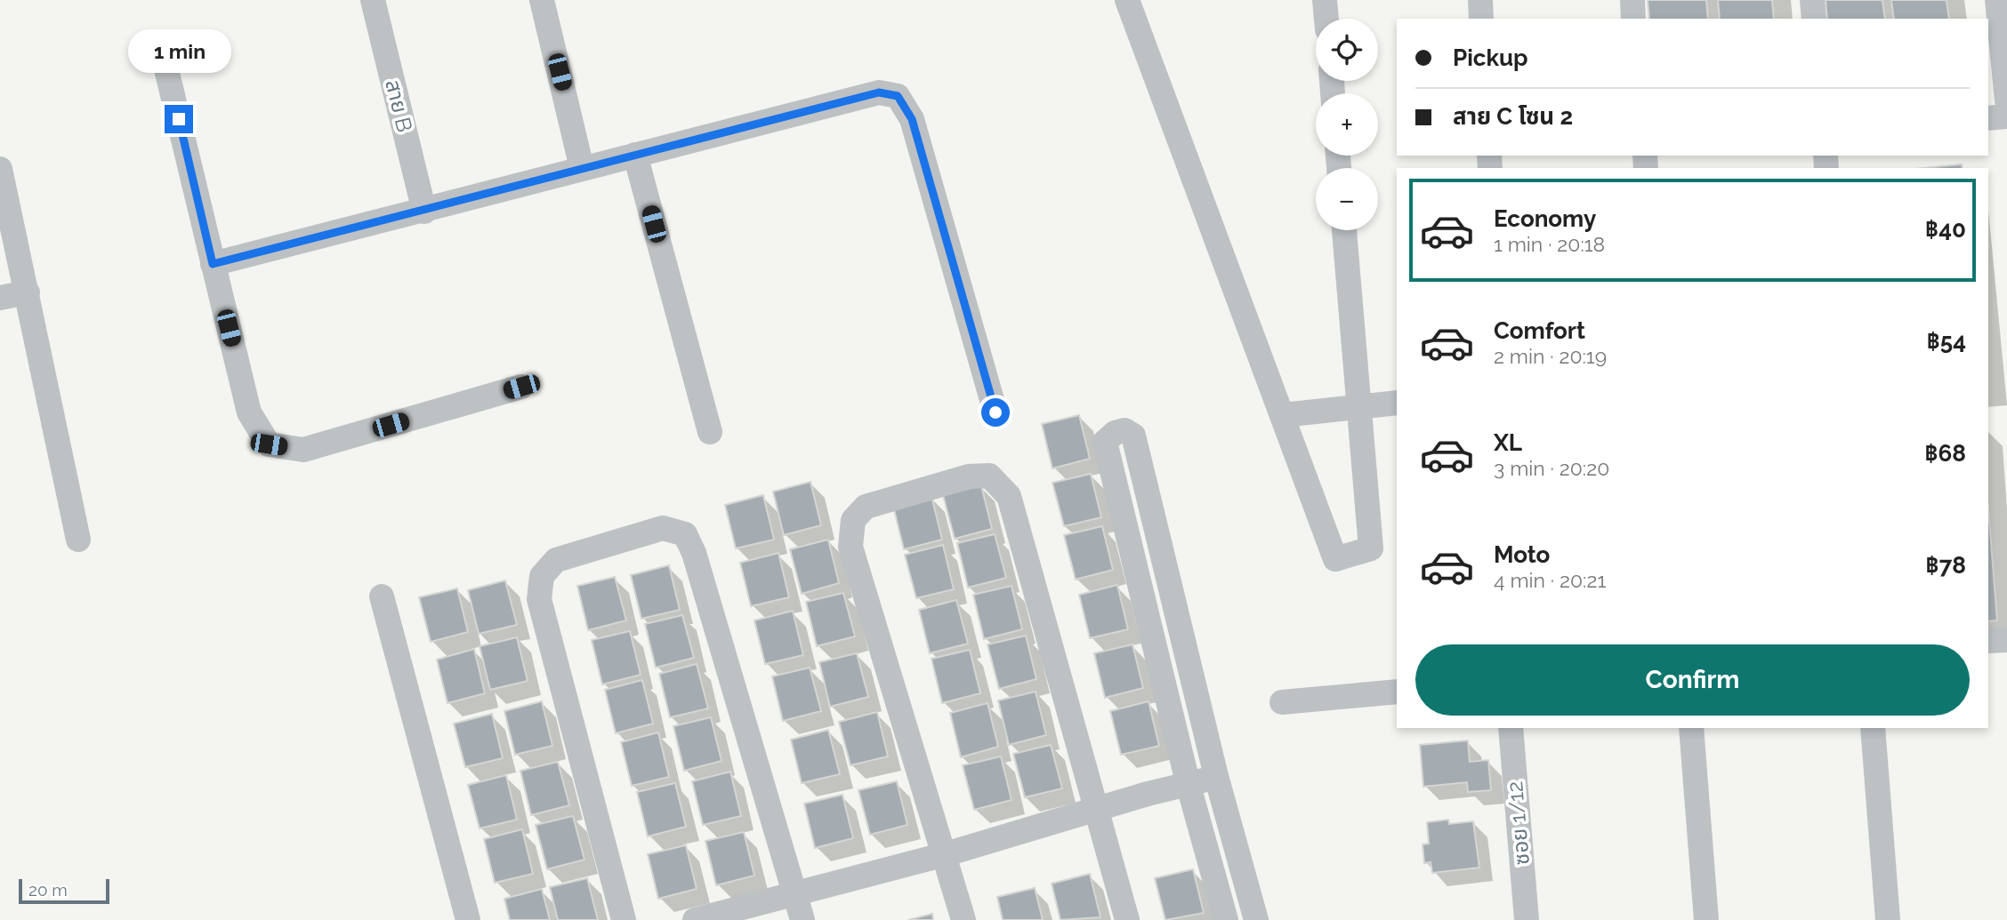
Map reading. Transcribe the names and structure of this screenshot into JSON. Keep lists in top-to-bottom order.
{
  "streets": {
    "street": ["สาย B", "ซอย 1/12"]
  },
  "scale_bar": "20 m",
  "page": {
    "map_buttons": ["+", "−"],
    "banner": ["Pickup", "สาย C โซน 2"],
    "bubble": "1 min",
    "list": [
      {
        "name": "Economy",
        "note": "1 min · 20:18",
        "value": "฿40"
      },
      {
        "name": "Comfort",
        "note": "2 min · 20:19",
        "value": "฿54"
      },
      {
        "name": "XL",
        "note": "3 min · 20:20",
        "value": "฿68"
      },
      {
        "name": "Moto",
        "note": "4 min · 20:21",
        "value": "฿78"
      }
    ],
    "buttons": "Confirm",
    "scale": "20 m"
  }
}
